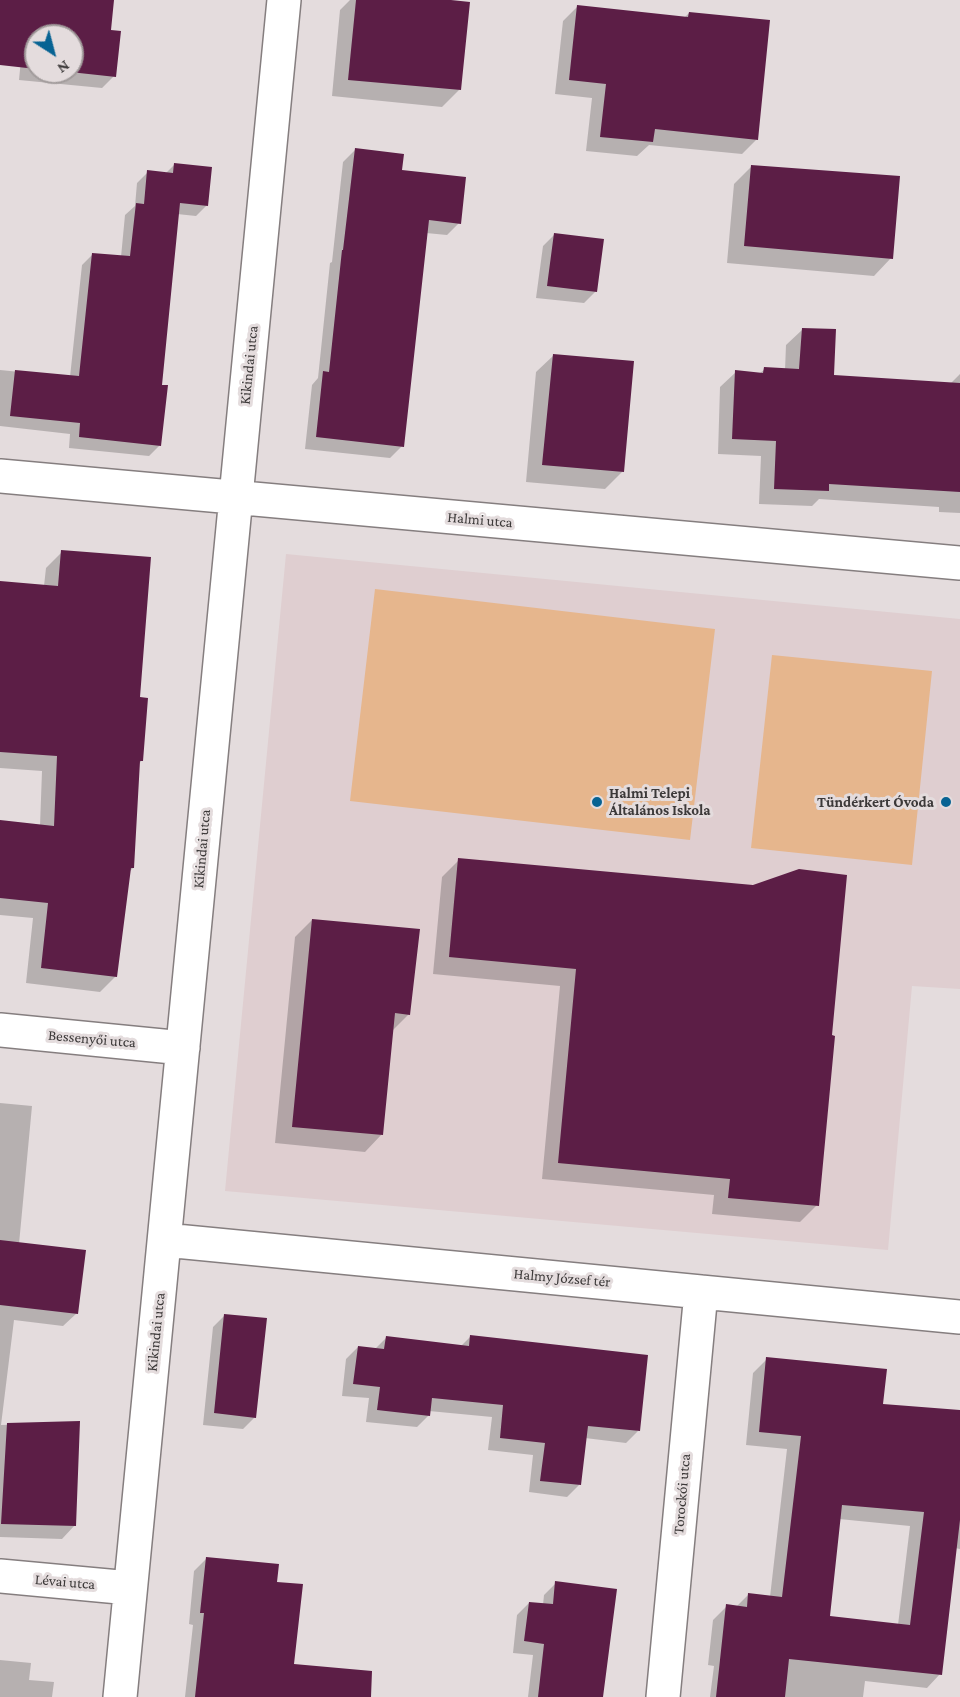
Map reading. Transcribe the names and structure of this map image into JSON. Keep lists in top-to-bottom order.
{
  "streets": {
    "street": [
      "Kikindai utca",
      "Halmi utca",
      "Bessenyői utca",
      "Halmy József tér",
      "Torockói utca",
      "Lévai utca"
    ]
  },
  "crossings": [
    ["Kikindai utca", "Halmi utca"],
    ["Kikindai utca", "Bessenyői utca"],
    ["Kikindai utca", "Halmy József tér"],
    ["Kikindai utca", "Lévai utca"],
    ["Halmy József tér", "Torockói utca"]
  ],
  "places": ["Halmi Telepi Általános Iskola", "Tündérkert Óvoda"],
  "north": "bottom right"
}
